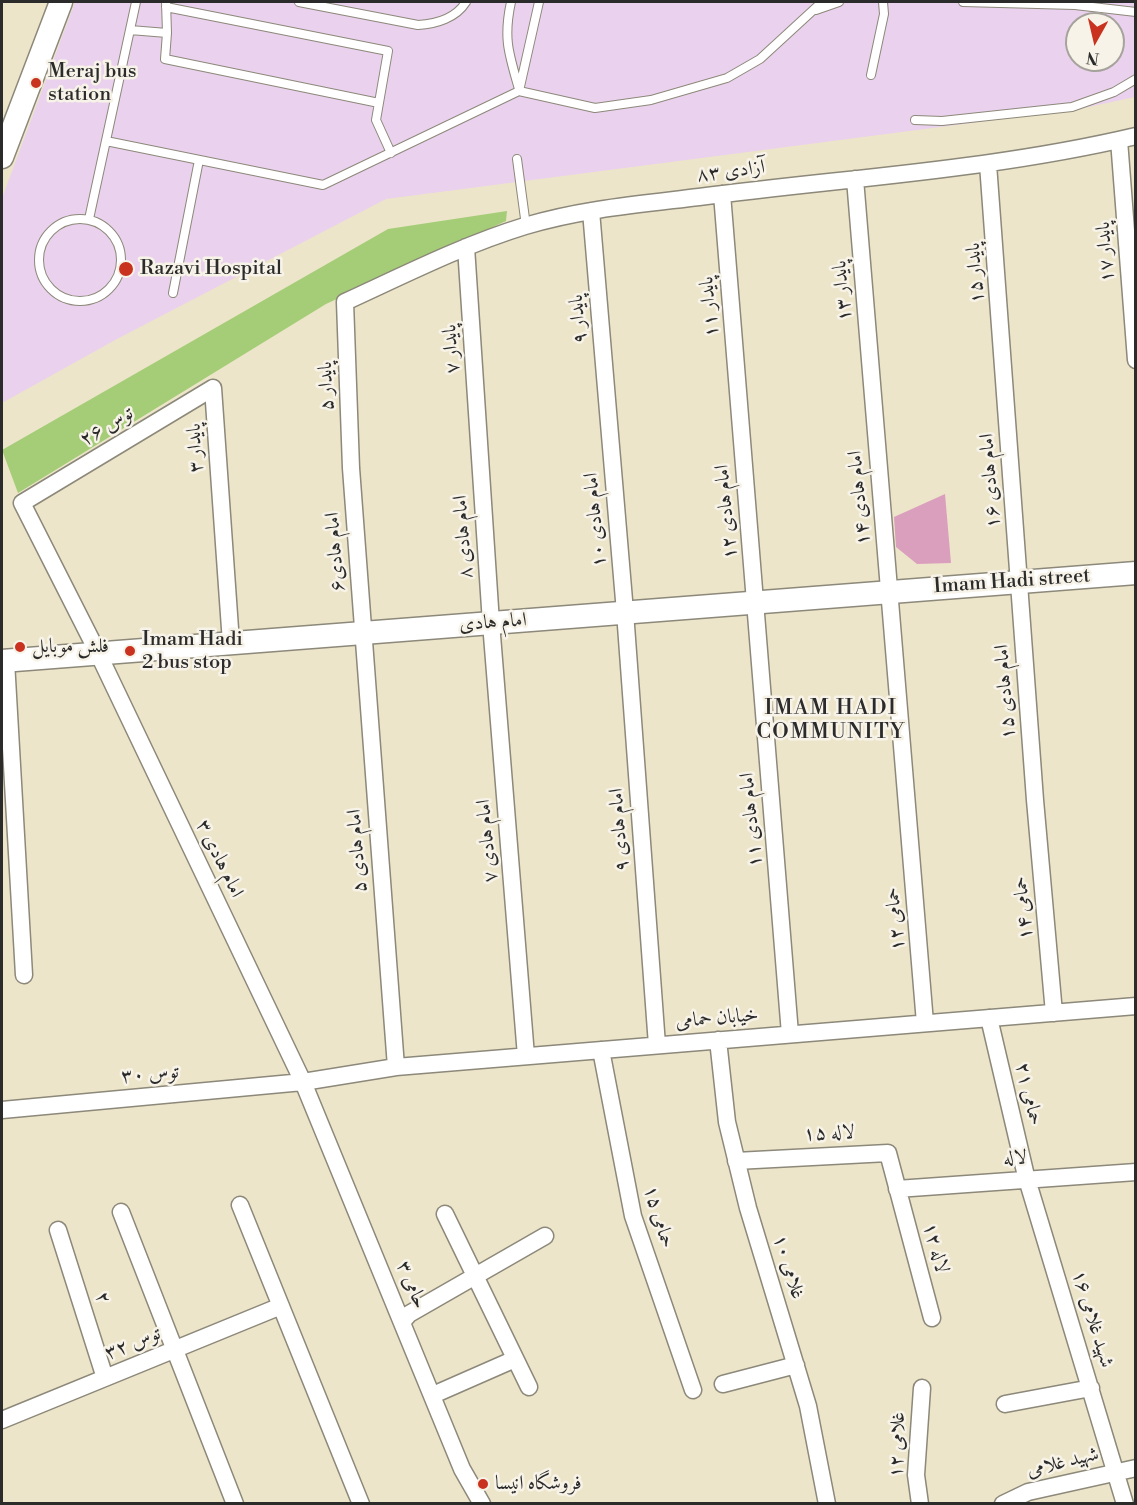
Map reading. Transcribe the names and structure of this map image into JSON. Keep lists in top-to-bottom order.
{
  "streets": {
    "main road": ["Imam Hadi street", "امام هادی"],
    "street": [
      "آزادی ۸۳",
      "پایدار ۱۷",
      "پایدار ۱۵",
      "پایدار ۱۳",
      "پایدار ۱۱",
      "پایدار ۹",
      "پایدار ۷",
      "پایدار ۵",
      "توس ۲۶",
      "پایدار ۳",
      "امام هادی ۱۶",
      "امام هادی ۱۴",
      "امام هادی ۱۲",
      "امام هادی ۱۰",
      "امام هادی ۸",
      "امام هادی۶",
      "امام هادی ۱۵",
      "امام هادی ۱۱",
      "امام هادی ۹",
      "امام هادی ۷",
      "امام هادی ۵",
      "امام هادی ۳",
      "حمامی ۱۴",
      "حمامی ۱۲",
      "خیابان حمامی",
      "توس ۳۰",
      "حمامی ۲۱",
      "لاله ۱۵",
      "لاله",
      "حمامی ۱۵",
      "لاله ۱۲",
      "غلامی ۱۰",
      "حامی ۳",
      "۲",
      "شهید غلامی ۱۶",
      "توس ۳۲",
      "غلامی ۱۲",
      "شهید غلامی"
    ]
  },
  "crossings": [
    ["آزادی ۸۳", "پایدار ۱۷"],
    ["آزادی ۸۳", "پایدار ۱۵"],
    ["آزادی ۸۳", "پایدار ۱۳"],
    ["آزادی ۸۳", "پایدار ۱۱"],
    ["آزادی ۸۳", "پایدار ۹"],
    ["آزادی ۸۳", "پایدار ۷"],
    ["آزادی ۸۳", "پایدار ۵"],
    ["پایدار ۱۵", "امام هادی ۱۶"],
    ["پایدار ۱۳", "امام هادی ۱۴"],
    ["پایدار ۱۱", "امام هادی ۱۲"],
    ["پایدار ۹", "امام هادی ۱۰"],
    ["پایدار ۷", "امام هادی ۸"],
    ["پایدار ۵", "امام هادی۶"],
    ["توس ۲۶", "پایدار ۳"],
    ["توس ۲۶", "امام هادی ۳"],
    ["پایدار ۳", "امام هادی"],
    ["امام هادی ۱۶", "Imam Hadi street"],
    ["امام هادی ۱۶", "امام هادی ۱۵"],
    ["امام هادی ۱۴", "Imam Hadi street"],
    ["امام هادی ۱۴", "امام هادی"],
    ["امام هادی ۱۴", "حمامی ۱۲"],
    ["امام هادی ۱۲", "امام هادی"],
    ["امام هادی ۱۲", "امام هادی ۱۱"],
    ["امام هادی ۱۰", "امام هادی"],
    ["امام هادی ۱۰", "امام هادی ۹"],
    ["امام هادی ۸", "امام هادی"],
    ["امام هادی ۸", "امام هادی ۷"],
    ["امام هادی۶", "امام هادی"],
    ["امام هادی۶", "امام هادی ۵"],
    ["Imam Hadi street", "امام هادی"],
    ["Imam Hadi street", "امام هادی ۱۵"],
    ["امام هادی", "امام هادی ۱۱"],
    ["امام هادی", "امام هادی ۹"],
    ["امام هادی", "امام هادی ۷"],
    ["امام هادی", "امام هادی ۵"],
    ["امام هادی", "امام هادی ۳"],
    ["امام هادی ۱۵", "حمامی ۱۴"],
    ["امام هادی ۱۱", "خیابان حمامی"],
    ["امام هادی ۹", "خیابان حمامی"],
    ["امام هادی ۷", "خیابان حمامی"],
    ["امام هادی ۵", "خیابان حمامی"],
    ["امام هادی ۳", "خیابان حمامی"],
    ["امام هادی ۳", "توس ۳۰"],
    ["امام هادی ۳", "حامی ۳"],
    ["حمامی ۱۴", "خیابان حمامی"],
    ["حمامی ۱۲", "خیابان حمامی"],
    ["خیابان حمامی", "توس ۳۰"],
    ["خیابان حمامی", "حمامی ۲۱"],
    ["خیابان حمامی", "حمامی ۱۵"],
    ["خیابان حمامی", "غلامی ۱۰"],
    ["خیابان حمامی", "حامی ۳"],
    ["توس ۳۰", "حامی ۳"],
    ["حمامی ۲۱", "لاله"],
    ["حمامی ۲۱", "شهید غلامی ۱۶"],
    ["لاله ۱۵", "لاله"],
    ["لاله ۱۵", "لاله ۱۲"],
    ["لاله ۱۵", "غلامی ۱۰"],
    ["لاله", "لاله ۱۲"],
    ["لاله", "شهید غلامی ۱۶"],
    ["۲", "توس ۳۲"],
    ["شهید غلامی ۱۶", "شهید غلامی"]
  ],
  "districts": ["IMAM HADI COMMUNITY"],
  "places": [
    "Meraj bus station",
    "Razavi Hospital",
    "فلش موبایل",
    "Imam Hadi 2 bus stop",
    "فروشگاه انیسا"
  ],
  "north": "bottom"
}
